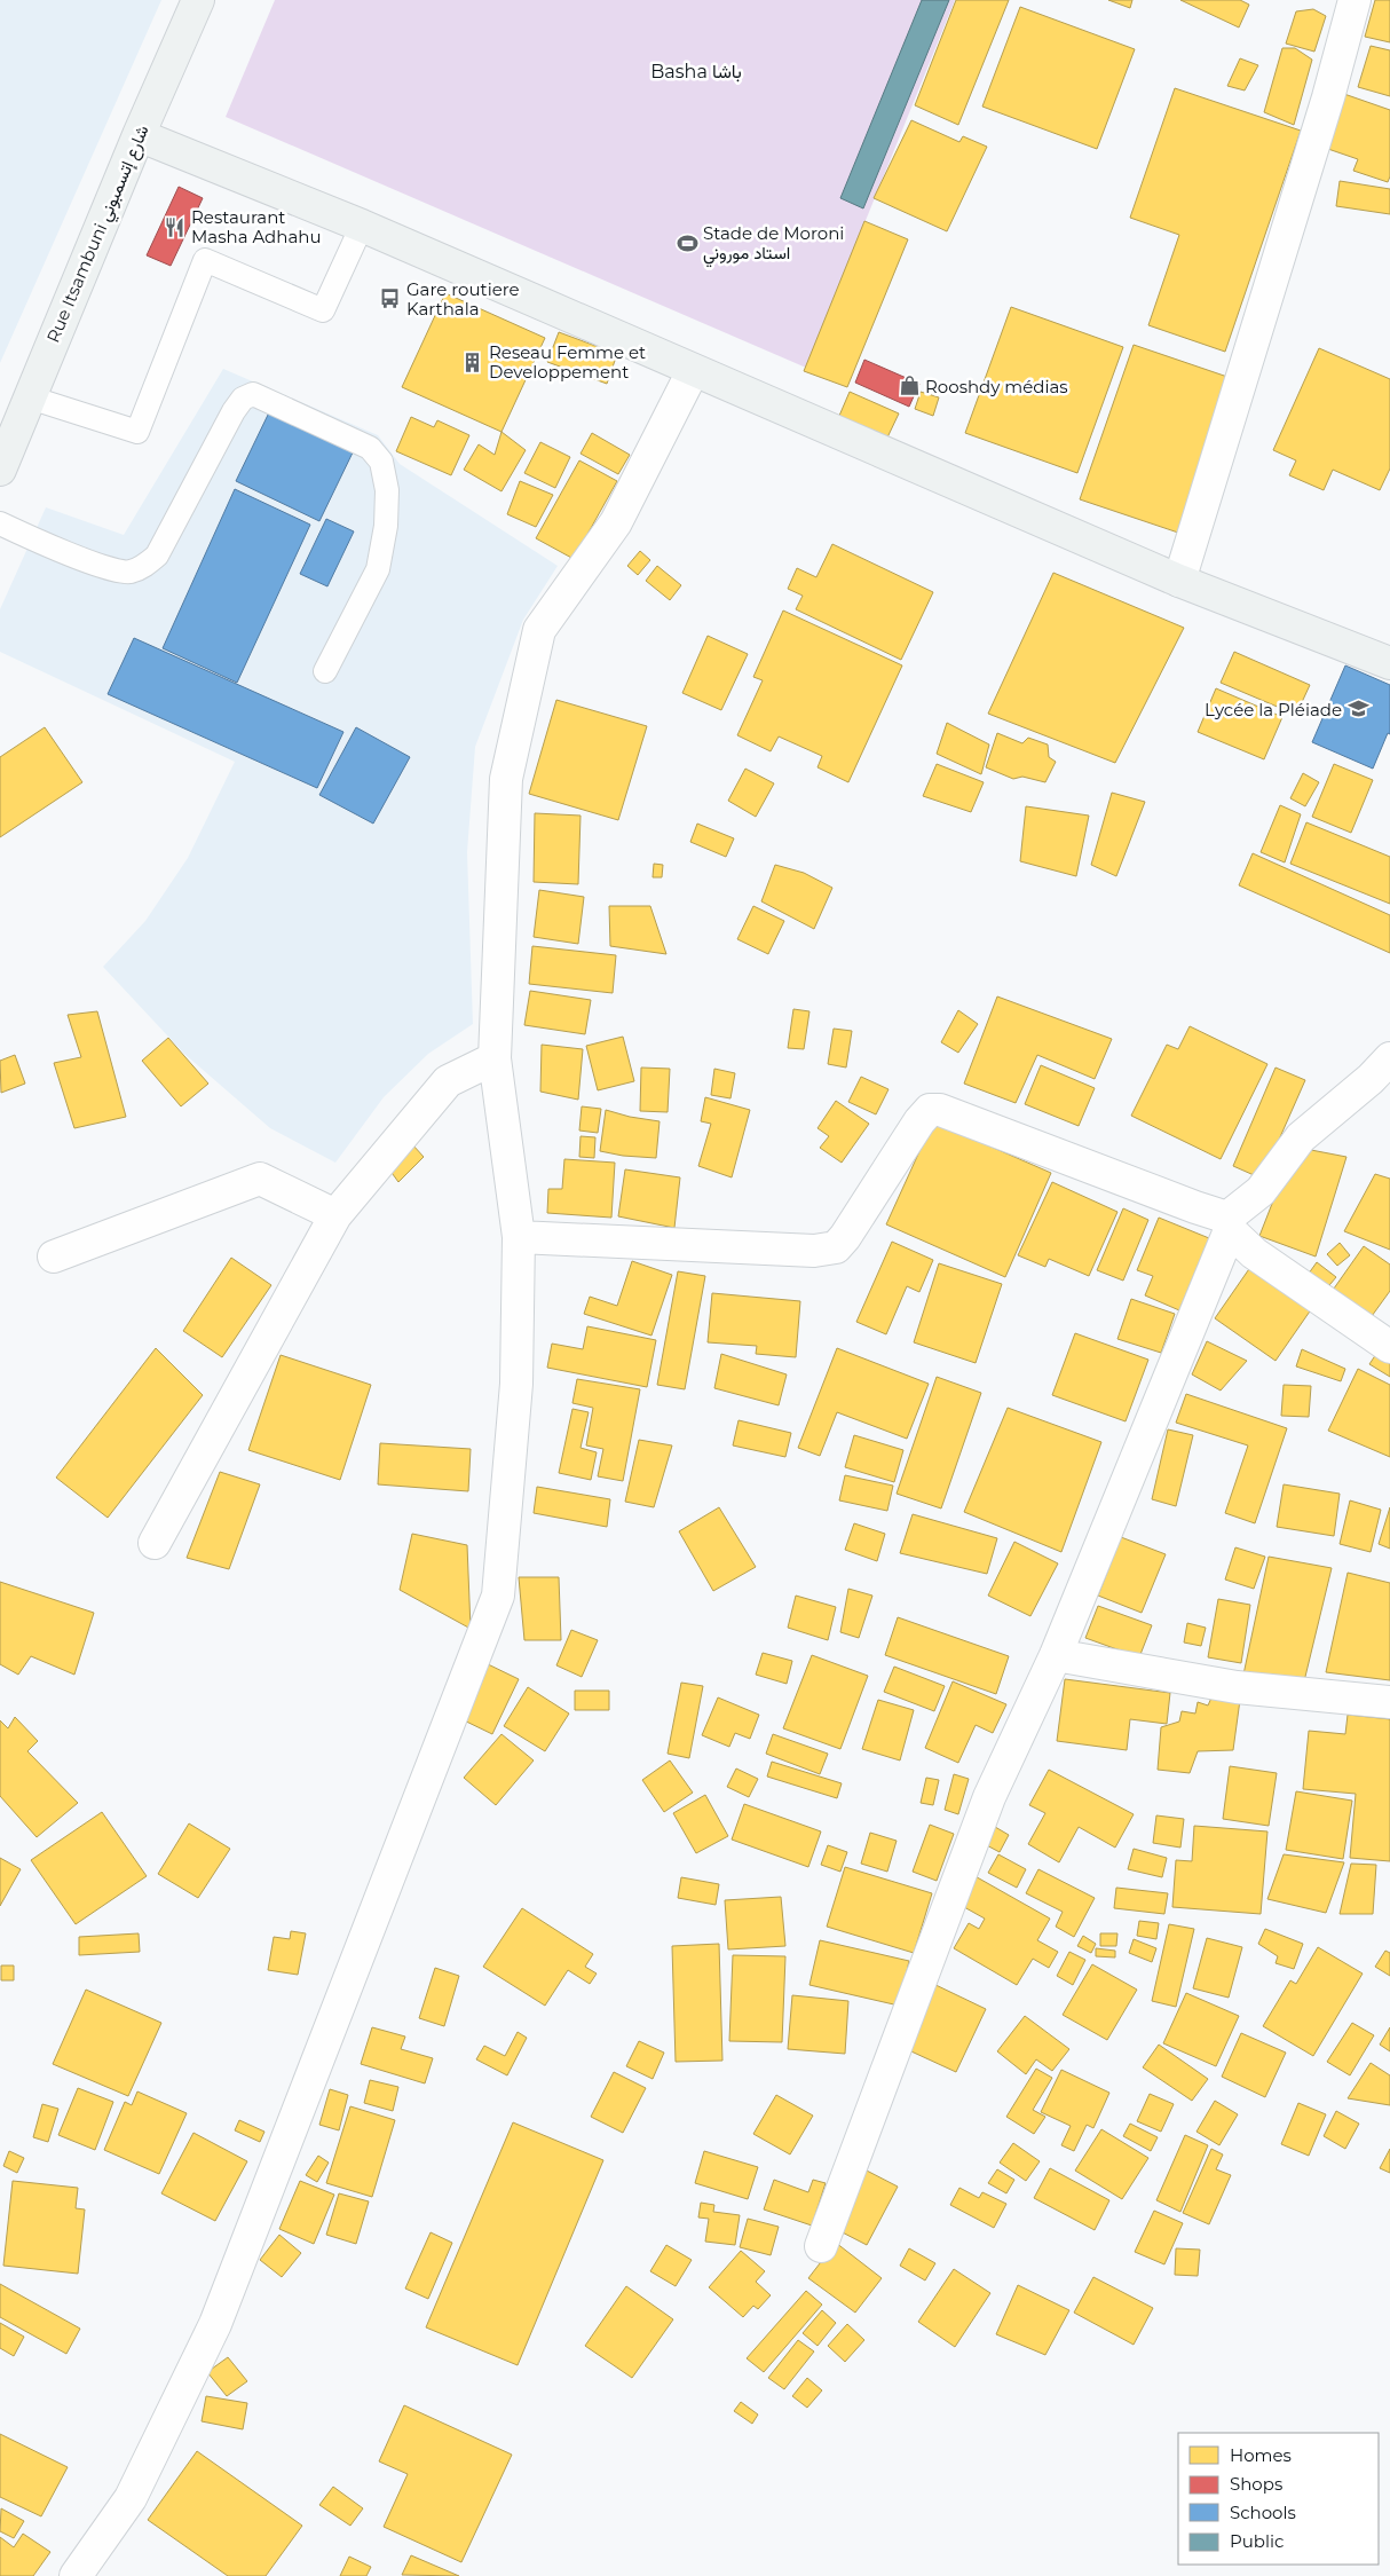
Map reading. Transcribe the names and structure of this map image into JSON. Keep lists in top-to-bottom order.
{
  "streets": {
    "street": ["Rue Itsambuni شارع إتسمبوني"]
  },
  "districts": ["Basha باشا"],
  "places": {
    "restaurant": ["Restaurant Masha Adhahu"],
    "sports": ["Stade de Moroni استاد موروني"],
    "bus stop": ["Gare routiere Karthala"],
    "building": ["Reseau Femme et Developpement"],
    "shop": ["Rooshdy médias"],
    "school or university": ["Lycée la Pléiade"]
  },
  "legend": [
    "Homes",
    "Shops",
    "Schools",
    "Public"
  ]
}
